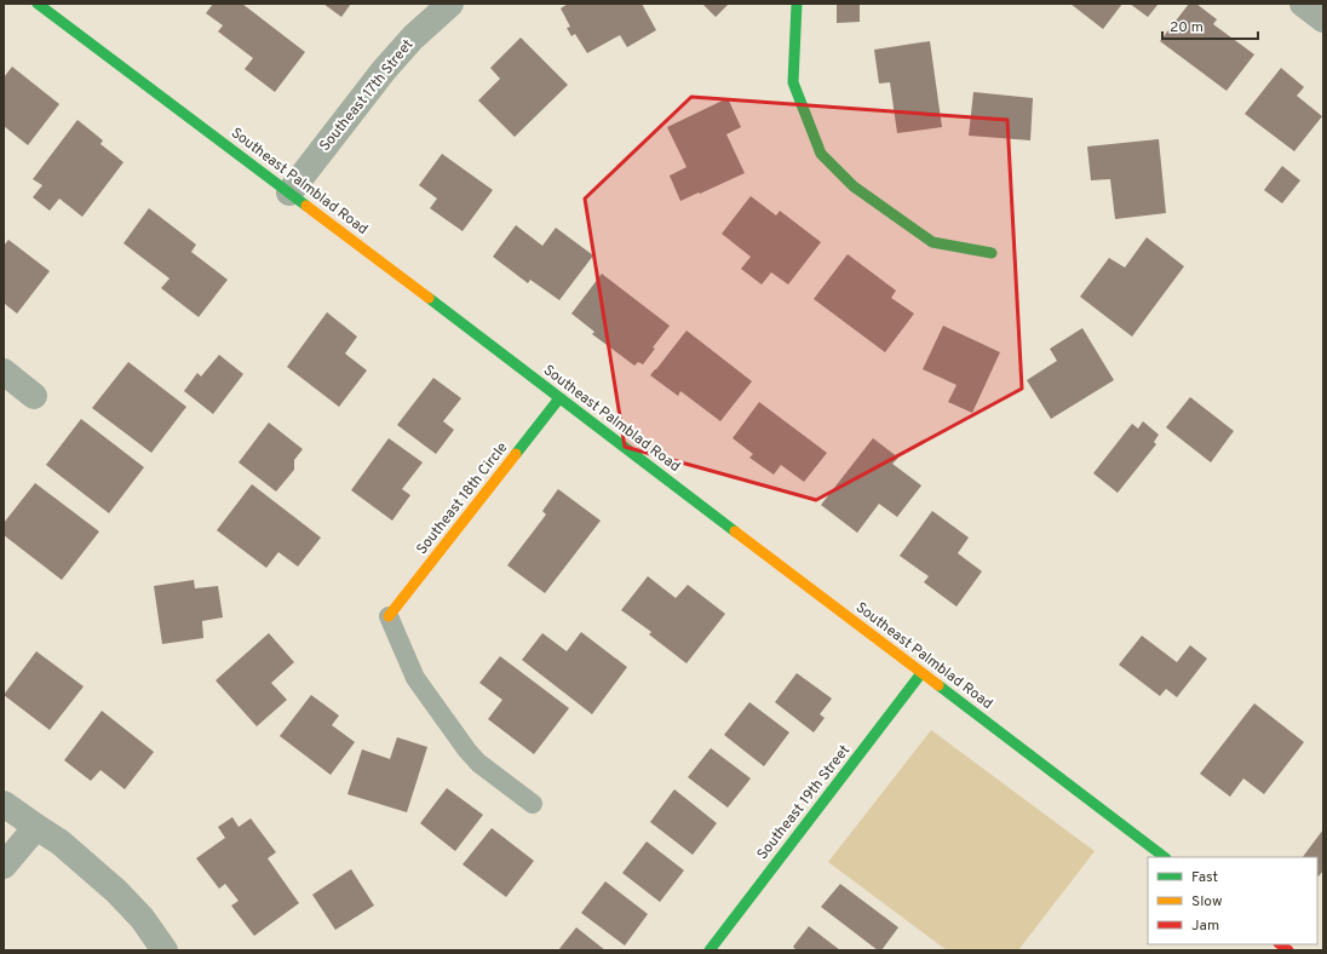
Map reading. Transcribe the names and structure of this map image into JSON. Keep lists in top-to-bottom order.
{
  "streets": {
    "street": [
      "Southeast 17th Street",
      "Southeast Palmblad Road",
      "Southeast 18th Circle",
      "Southeast 19th Street"
    ]
  },
  "crossings": [
    ["Southeast 17th Street", "Southeast Palmblad Road"],
    ["Southeast Palmblad Road", "Southeast 18th Circle"],
    ["Southeast Palmblad Road", "Southeast 19th Street"]
  ],
  "legend": ["Fast", "Slow", "Jam"],
  "scale_bar": "20 m"
}
